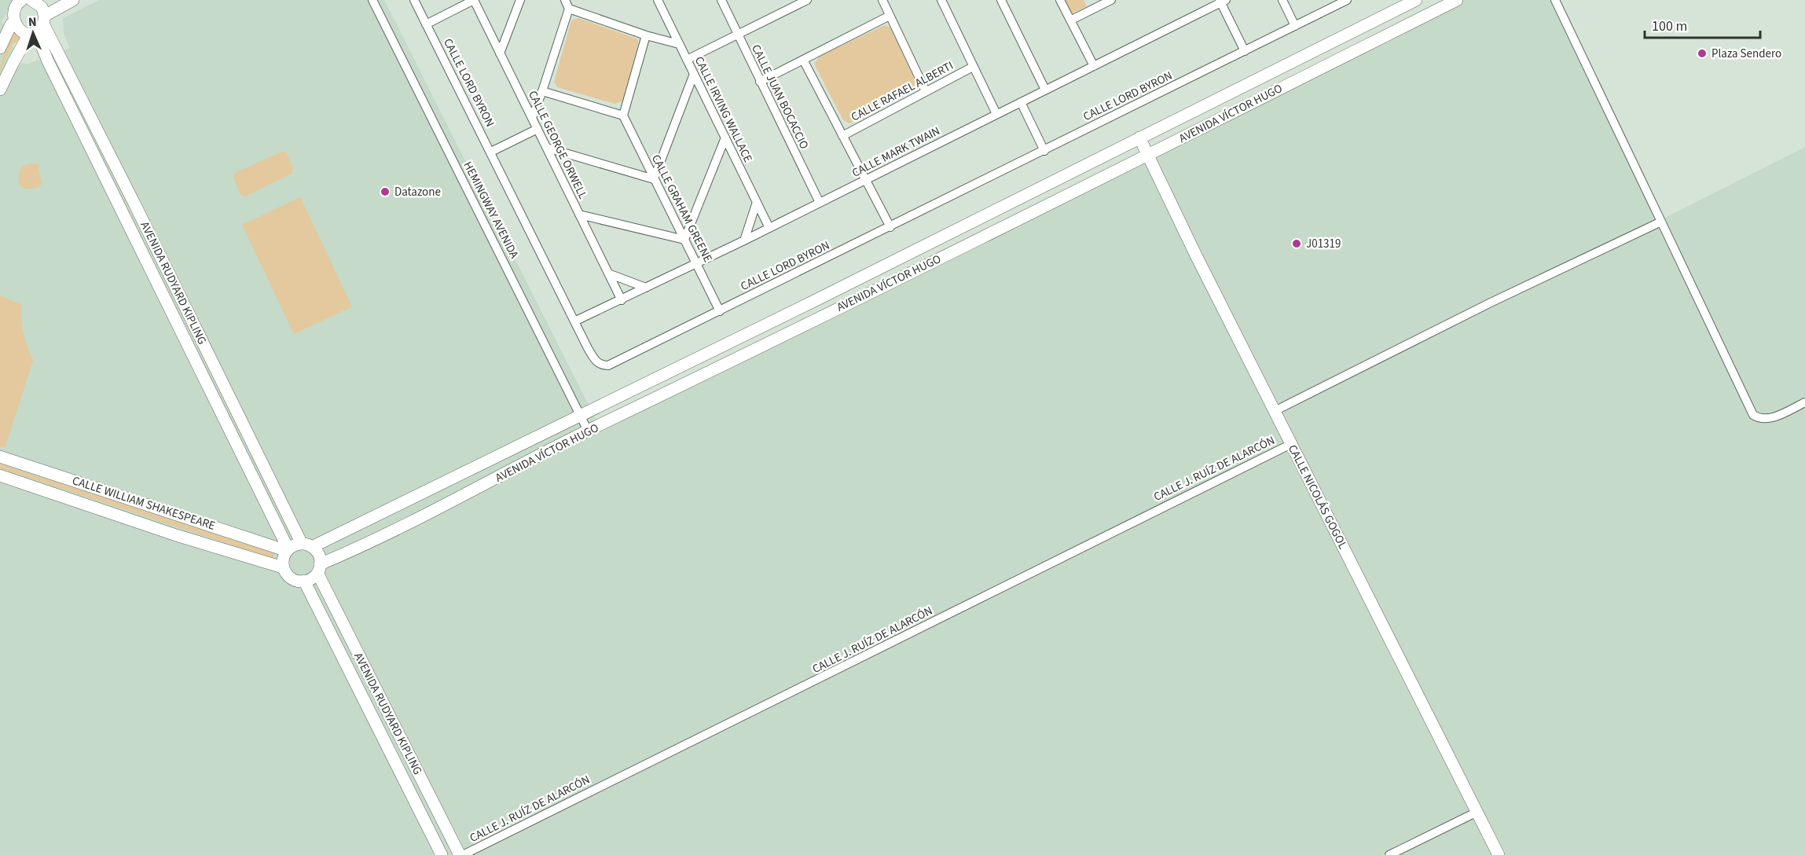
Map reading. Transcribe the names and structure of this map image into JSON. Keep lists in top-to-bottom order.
{
  "streets": {
    "street": [
      "CALLE LORD BYRON",
      "CALLE RAFAEL ALBERTI",
      "CALLE JUAN BOCACCIO",
      "CALLE IRVING WALLACE",
      "AVENIDA VÍCTOR HUGO",
      "CALLE GEORGE ORWELL",
      "CALLE MARK TWAIN",
      "CALLE GRAHAM GREENE",
      "HEMINGWAY AVENIDA",
      "AVENIDA RUDYARD KIPLING",
      "CALLE J. RUÍZ DE ALARCÓN",
      "CALLE NICOLÁS GOGOL",
      "CALLE WILLIAM SHAKESPEARE"
    ]
  },
  "crossings": [
    ["CALLE LORD BYRON", "CALLE MARK TWAIN"],
    ["CALLE LORD BYRON", "CALLE GRAHAM GREENE"],
    ["CALLE JUAN BOCACCIO", "CALLE MARK TWAIN"],
    ["CALLE IRVING WALLACE", "CALLE MARK TWAIN"],
    ["AVENIDA VÍCTOR HUGO", "HEMINGWAY AVENIDA"],
    ["AVENIDA VÍCTOR HUGO", "AVENIDA RUDYARD KIPLING"],
    ["AVENIDA VÍCTOR HUGO", "CALLE NICOLÁS GOGOL"],
    ["AVENIDA VÍCTOR HUGO", "CALLE WILLIAM SHAKESPEARE"],
    ["CALLE GEORGE ORWELL", "CALLE MARK TWAIN"],
    ["CALLE MARK TWAIN", "CALLE GRAHAM GREENE"],
    ["AVENIDA RUDYARD KIPLING", "CALLE J. RUÍZ DE ALARCÓN"],
    ["AVENIDA RUDYARD KIPLING", "CALLE WILLIAM SHAKESPEARE"],
    ["CALLE J. RUÍZ DE ALARCÓN", "CALLE NICOLÁS GOGOL"]
  ],
  "places": ["Plaza Sendero", "Datazone", "J01319"],
  "scale_bar": "100 m",
  "north": "top"
}
